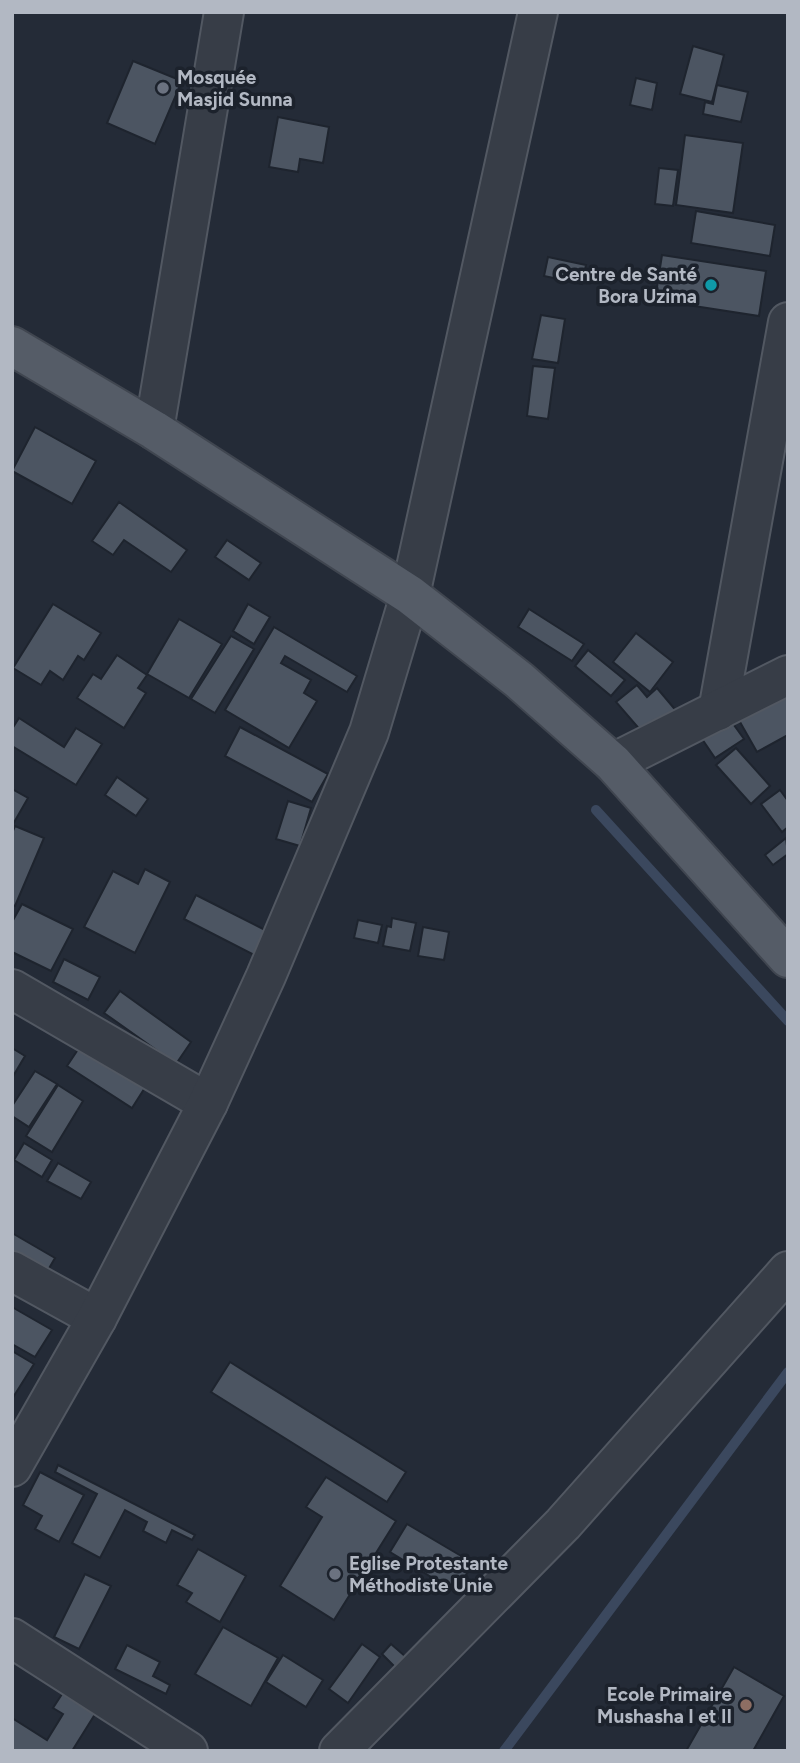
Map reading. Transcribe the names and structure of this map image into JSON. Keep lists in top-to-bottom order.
{
  "places": [
    "Mosquée Masjid Sunna",
    "Centre de Santé Bora Uzima",
    "Eglise Protestante Méthodiste Unie",
    "Ecole Primaire Mushasha I et II"
  ]
}
